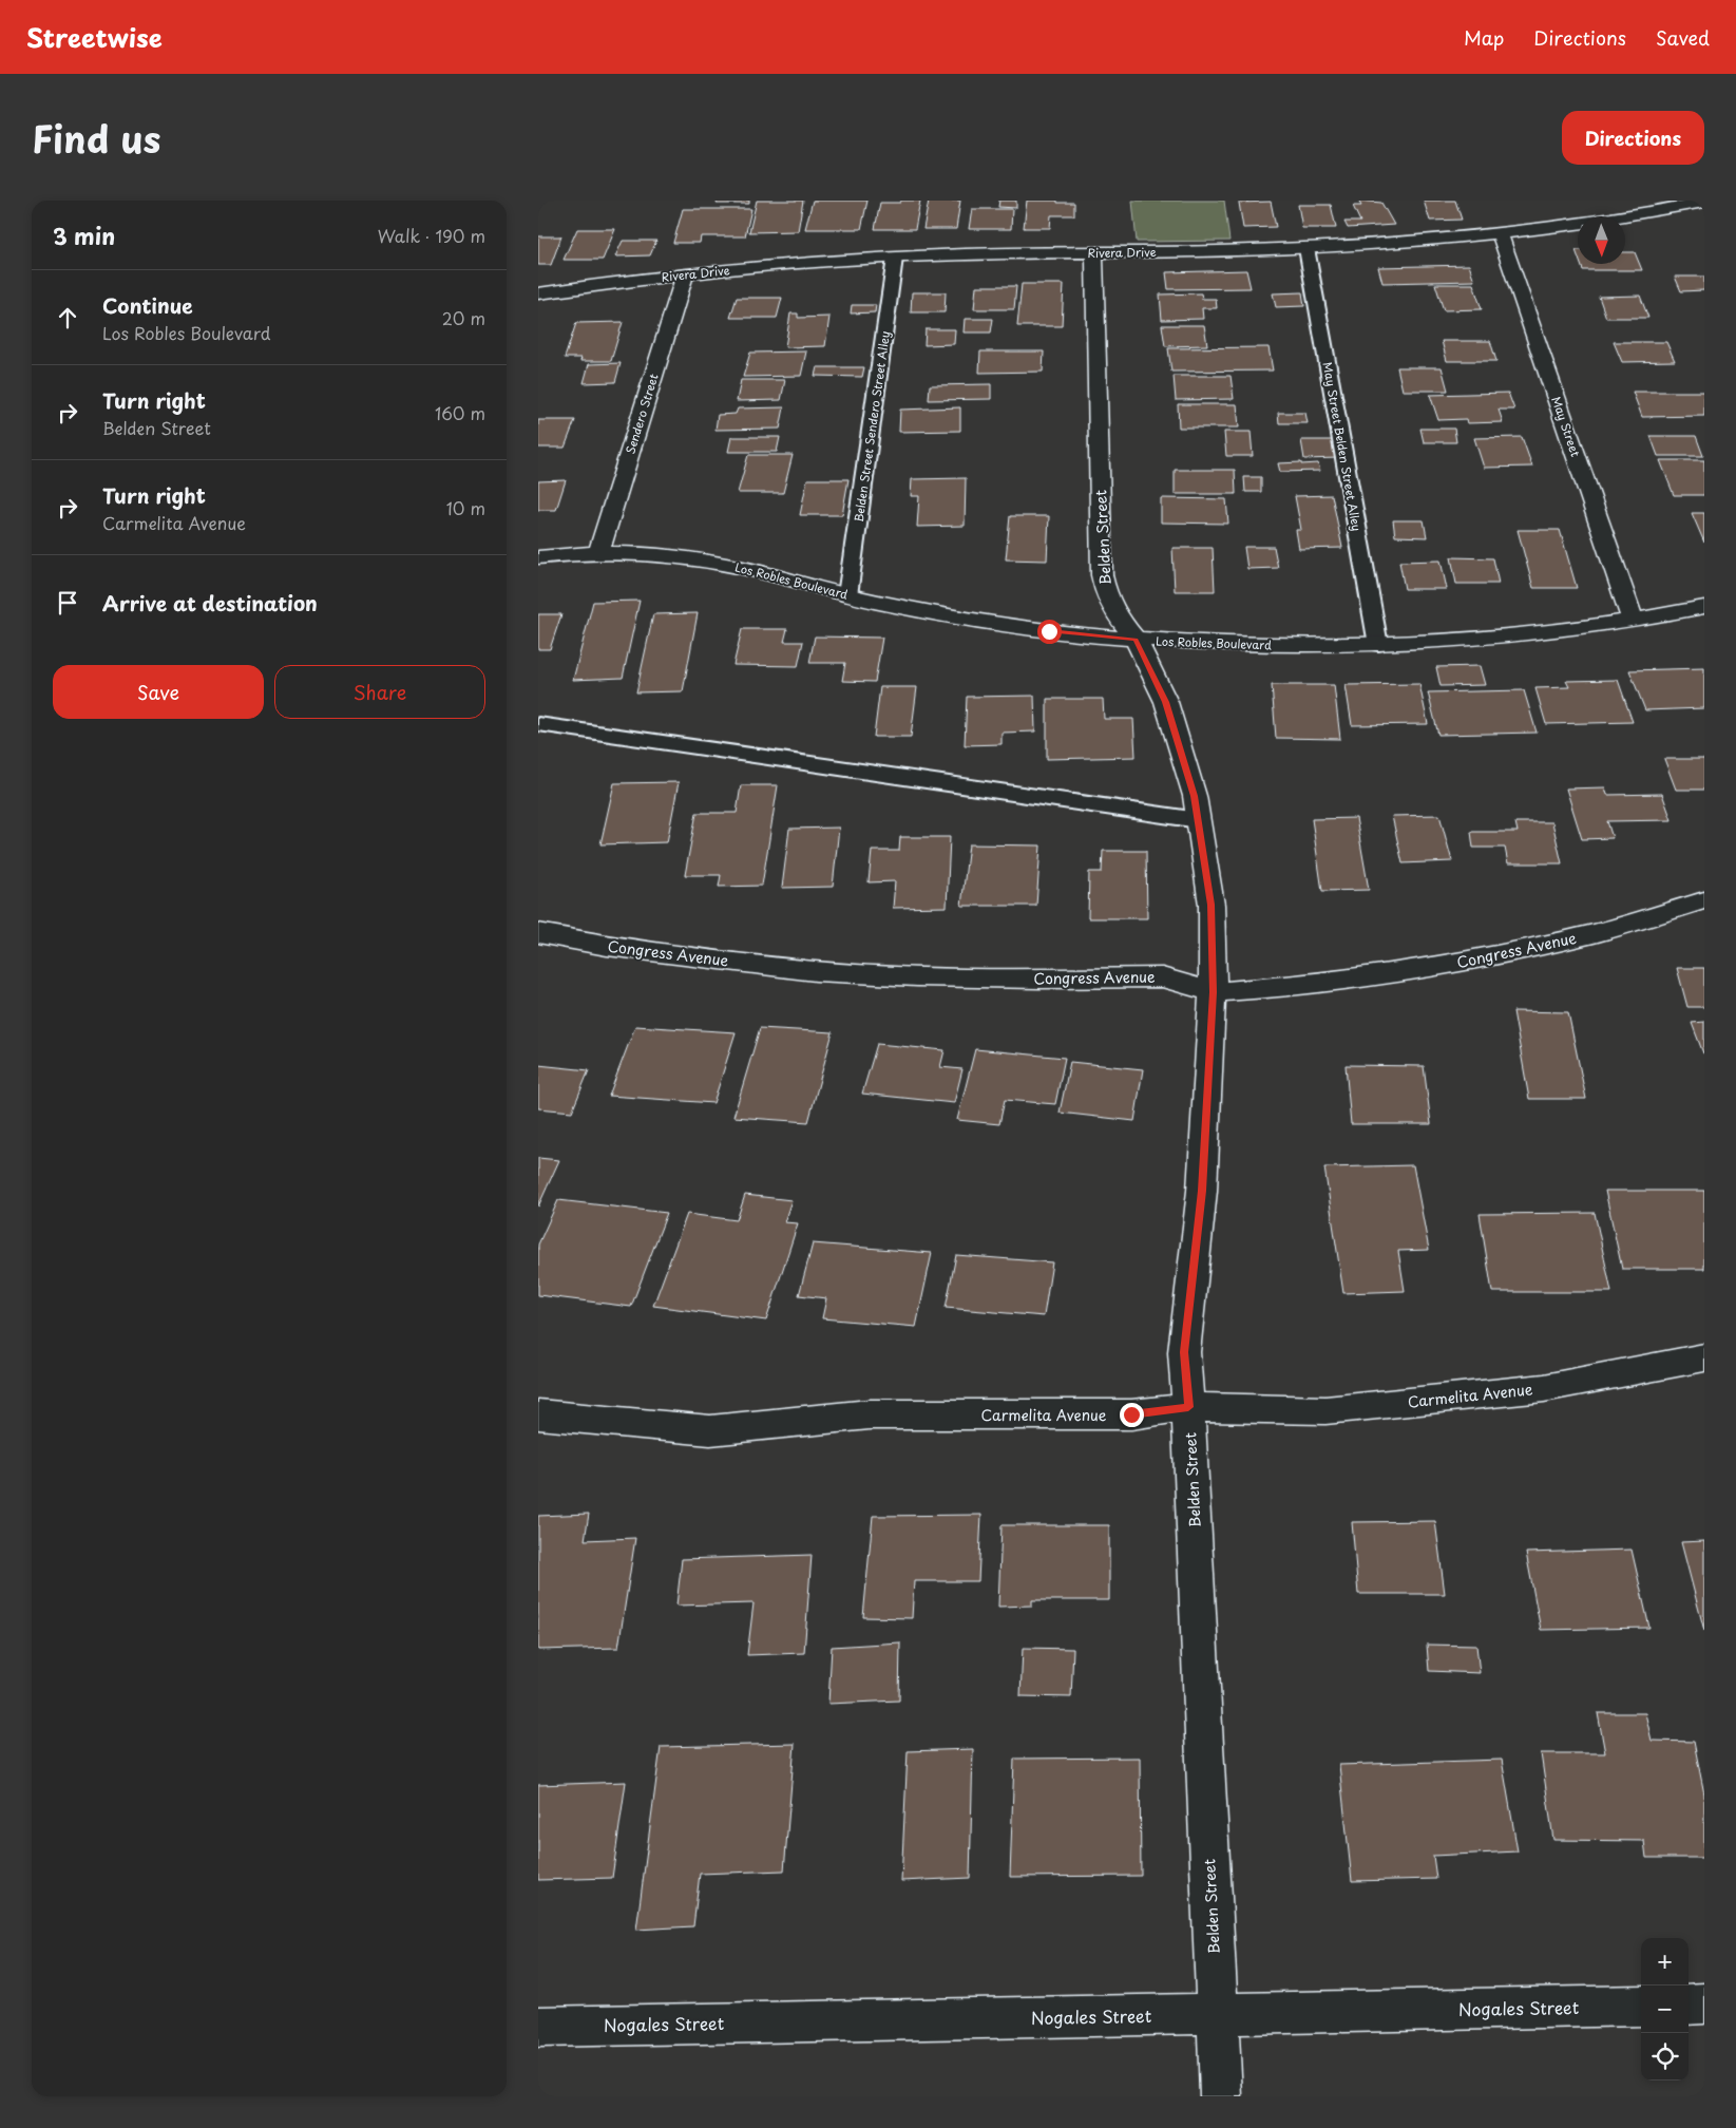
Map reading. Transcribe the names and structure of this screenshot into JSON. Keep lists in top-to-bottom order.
{
  "streets": {
    "street": [
      "Rivera Drive",
      "Sendero Street",
      "May Street",
      "Belden Street",
      "Los Robles Boulevard",
      "Congress Avenue",
      "Carmelita Avenue",
      "Nogales Street"
    ],
    "lane": ["Belden Street Sendero Street Alley", "May Street Belden Street Alley"]
  },
  "crossings": [
    ["Rivera Drive", "Sendero Street"],
    ["Rivera Drive", "Belden Street Sendero Street Alley"],
    ["Rivera Drive", "May Street"],
    ["Rivera Drive", "May Street Belden Street Alley"],
    ["Rivera Drive", "Belden Street"],
    ["Sendero Street", "Los Robles Boulevard"],
    ["Belden Street Sendero Street Alley", "Los Robles Boulevard"],
    ["May Street", "Los Robles Boulevard"],
    ["May Street Belden Street Alley", "Los Robles Boulevard"],
    ["Belden Street", "Los Robles Boulevard"],
    ["Belden Street", "Congress Avenue"],
    ["Belden Street", "Carmelita Avenue"],
    ["Belden Street", "Nogales Street"]
  ],
  "north": "bottom",
  "page": {
    "header": "Streetwise",
    "nav": ["Map", "Directions", "Saved"],
    "title": "Find us",
    "buttons": [
      "Directions",
      ["Save", "Share"]
    ],
    "heading": ["3 min", "Walk · 190 m"],
    "list": [
      ["Continue", "Los Robles Boulevard", "20 m"],
      ["Turn right", "Belden Street", "160 m"],
      ["Turn right", "Carmelita Avenue", "10 m"],
      "Arrive at destination"
    ],
    "map_buttons": ["+", "−"]
  }
}
